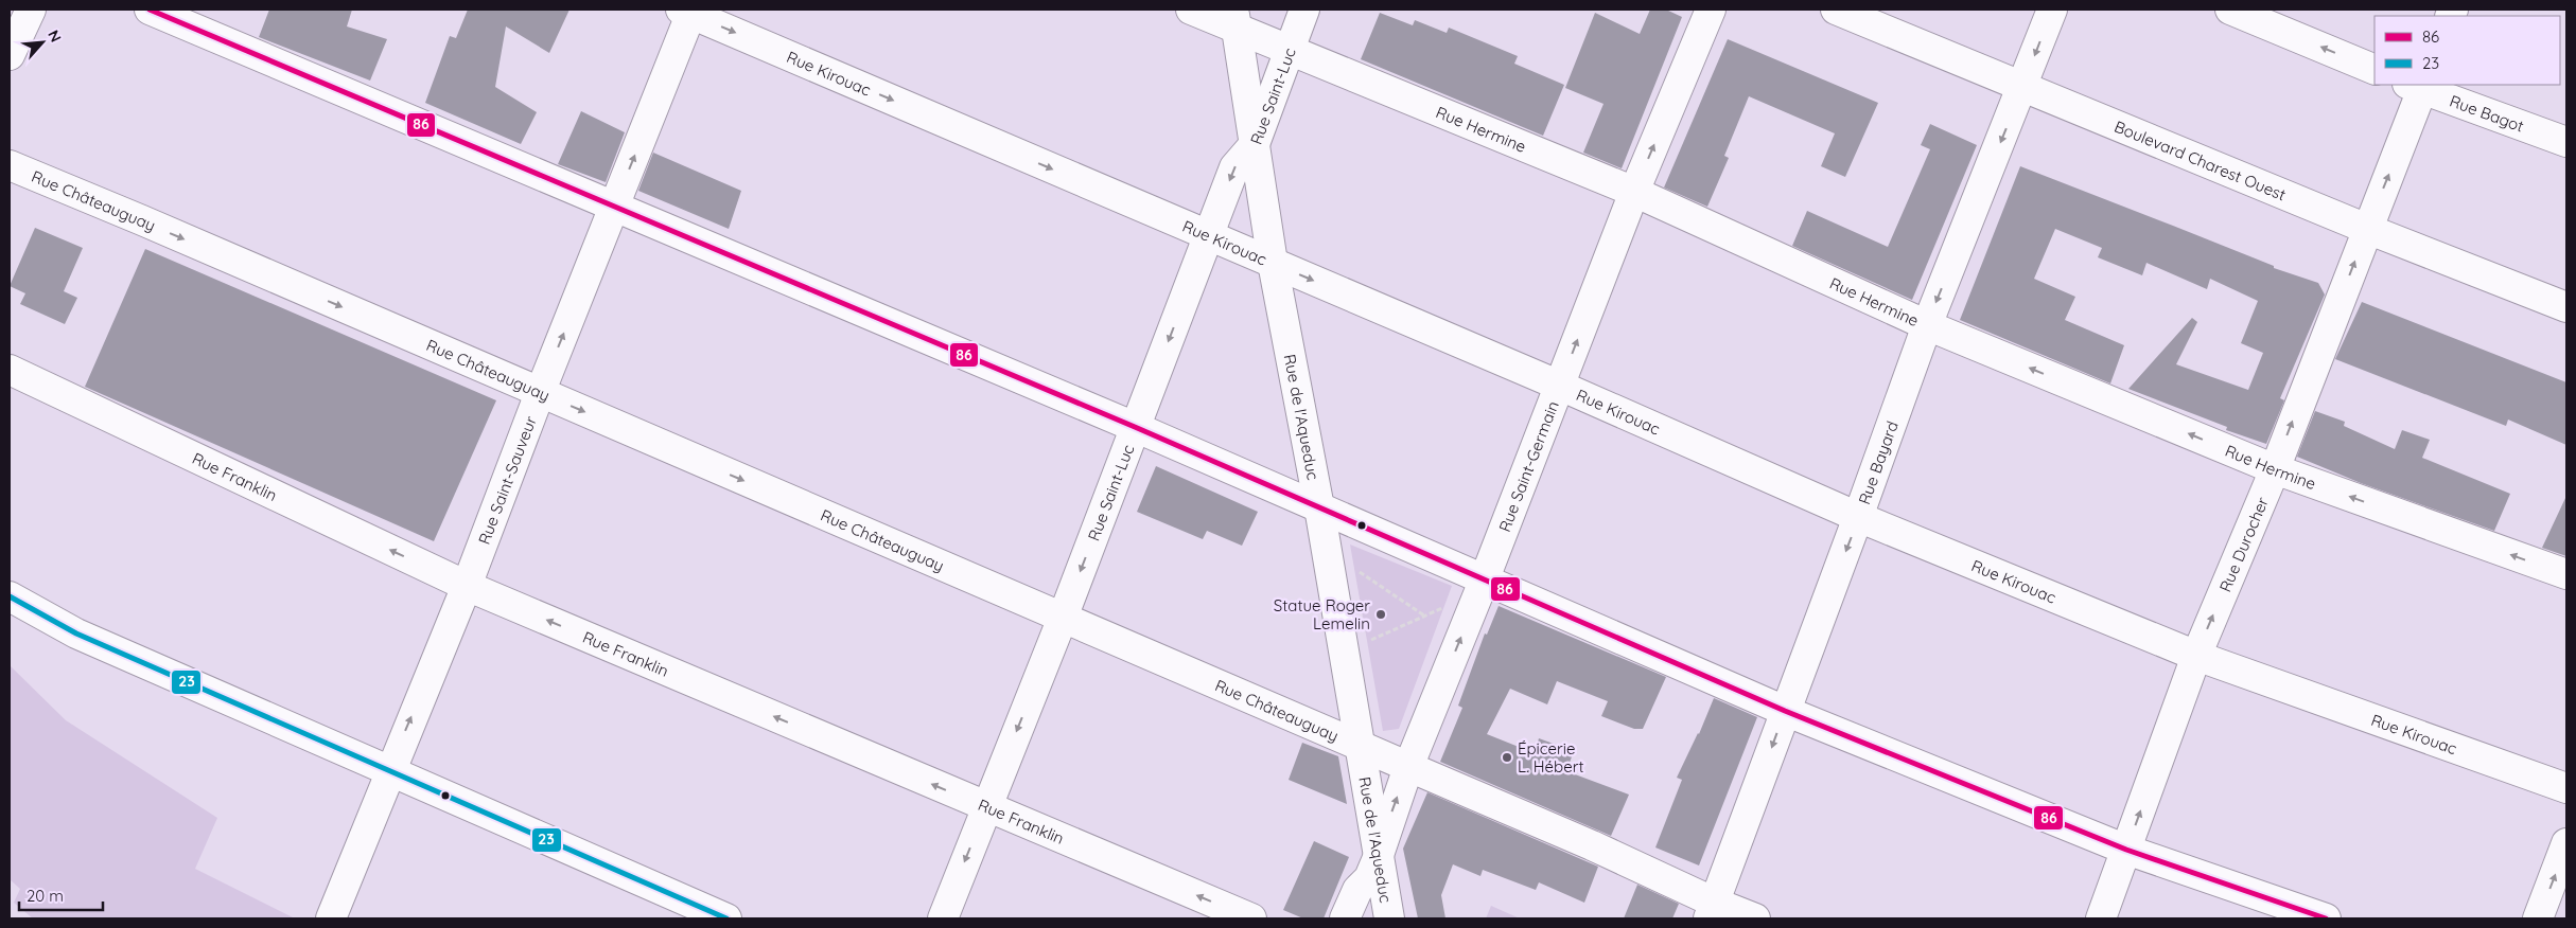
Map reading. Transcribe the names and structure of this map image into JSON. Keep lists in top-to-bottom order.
{
  "streets": {
    "street": [
      "Rue Kirouac",
      "Rue Saint-Luc",
      "Rue Bagot",
      "Rue Hermine",
      "Boulevard Charest Ouest",
      "Rue Châteauguay",
      "Rue de l'Aqueduc",
      "Rue Bayard",
      "Rue Saint-Germain",
      "Rue Franklin",
      "Rue Saint-Sauveur",
      "Rue Durocher"
    ]
  },
  "crossings": [
    ["Rue Kirouac", "Rue Saint-Luc"],
    ["Rue Kirouac", "Rue de l'Aqueduc"],
    ["Rue Kirouac", "Rue Bayard"],
    ["Rue Kirouac", "Rue Saint-Germain"],
    ["Rue Kirouac", "Rue Saint-Sauveur"],
    ["Rue Kirouac", "Rue Durocher"],
    ["Rue Saint-Luc", "Rue Hermine"],
    ["Rue Saint-Luc", "Rue Châteauguay"],
    ["Rue Saint-Luc", "Rue de l'Aqueduc"],
    ["Rue Saint-Luc", "Rue Franklin"],
    ["Rue Bagot", "Rue Durocher"],
    ["Rue Hermine", "Rue de l'Aqueduc"],
    ["Rue Hermine", "Rue Bayard"],
    ["Rue Hermine", "Rue Saint-Germain"],
    ["Rue Hermine", "Rue Durocher"],
    ["Boulevard Charest Ouest", "Rue Bayard"],
    ["Boulevard Charest Ouest", "Rue Durocher"],
    ["Rue Châteauguay", "Rue de l'Aqueduc"],
    ["Rue Châteauguay", "Rue Bayard"],
    ["Rue Châteauguay", "Rue Saint-Germain"],
    ["Rue Châteauguay", "Rue Saint-Sauveur"],
    ["Rue de l'Aqueduc", "Rue Saint-Germain"],
    ["Rue Franklin", "Rue Saint-Sauveur"]
  ],
  "one_way": [
    "Rue Saint-Luc",
    "Rue Hermine",
    "Rue Bayard",
    "Rue Saint-Germain",
    "Rue Saint-Sauveur",
    "Rue Durocher"
  ],
  "places": ["Statue Roger Lemelin", "Épicerie L. Hébert"],
  "lines": ["transit line 86", "transit line 23"],
  "legend": ["86", "23"],
  "scale_bar": "20 m",
  "north": "top right"
}
